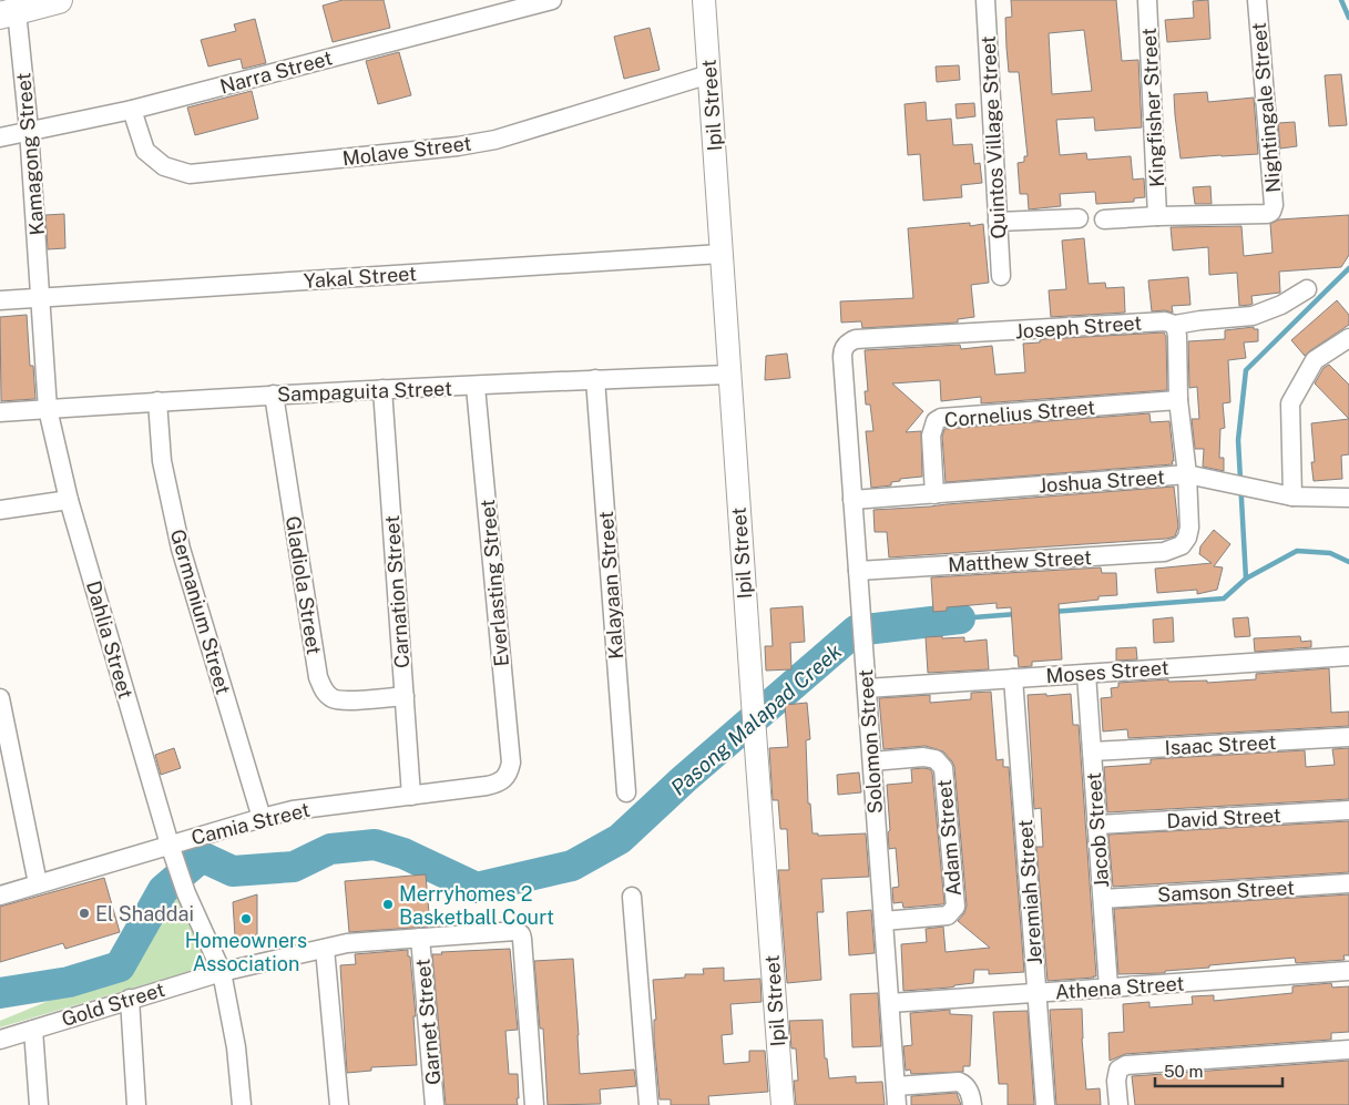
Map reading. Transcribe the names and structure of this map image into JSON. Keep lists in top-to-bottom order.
{
  "streets": {
    "street": [
      "Narra Street",
      "Ipil Street",
      "Kingfisher Street",
      "Nightingale Street",
      "Quintos Village Street",
      "Molave Street",
      "Kamagong Street",
      "Yakal Street",
      "Joseph Street",
      "Sampaguita Street",
      "Cornelius Street",
      "Joshua Street",
      "Matthew Street",
      "Everlasting Street",
      "Gladiola Street",
      "Kalayaan Street",
      "Carnation Street",
      "Germanium Street",
      "Dahlia Street",
      "Moses Street",
      "Solomon Street",
      "Isaac Street",
      "David Street",
      "Camia Street",
      "Jacob Street",
      "Adam Street",
      "Samson Street",
      "Jeremiah Street",
      "Athena Street",
      "Gold Street",
      "Garnet Street"
    ]
  },
  "crossings": [
    ["Narra Street", "Molave Street"],
    ["Narra Street", "Kamagong Street"],
    ["Ipil Street", "Molave Street"],
    ["Ipil Street", "Yakal Street"],
    ["Ipil Street", "Sampaguita Street"],
    ["Kingfisher Street", "Nightingale Street"],
    ["Kamagong Street", "Yakal Street"],
    ["Kamagong Street", "Dahlia Street"],
    ["Yakal Street", "Dahlia Street"],
    ["Joseph Street", "Solomon Street"],
    ["Sampaguita Street", "Everlasting Street"],
    ["Sampaguita Street", "Gladiola Street"],
    ["Sampaguita Street", "Kalayaan Street"],
    ["Sampaguita Street", "Carnation Street"],
    ["Sampaguita Street", "Germanium Street"],
    ["Sampaguita Street", "Dahlia Street"],
    ["Cornelius Street", "Joshua Street"],
    ["Joshua Street", "Matthew Street"],
    ["Joshua Street", "Solomon Street"],
    ["Matthew Street", "Solomon Street"],
    ["Everlasting Street", "Camia Street"],
    ["Gladiola Street", "Carnation Street"],
    ["Carnation Street", "Camia Street"],
    ["Germanium Street", "Camia Street"],
    ["Dahlia Street", "Camia Street"],
    ["Dahlia Street", "Gold Street"],
    ["Moses Street", "Solomon Street"],
    ["Moses Street", "Jacob Street"],
    ["Moses Street", "Jeremiah Street"],
    ["Solomon Street", "Adam Street"],
    ["Solomon Street", "Athena Street"],
    ["Isaac Street", "Jacob Street"],
    ["David Street", "Jacob Street"],
    ["Jacob Street", "Samson Street"],
    ["Jacob Street", "Athena Street"],
    ["Jeremiah Street", "Athena Street"],
    ["Gold Street", "Garnet Street"]
  ],
  "water": ["Pasong Malapad Creek"],
  "places": ["Merryhomes 2 Basketball Court", "El Shaddai", "Homeowners Association"],
  "scale_bar": "50 m"
}
